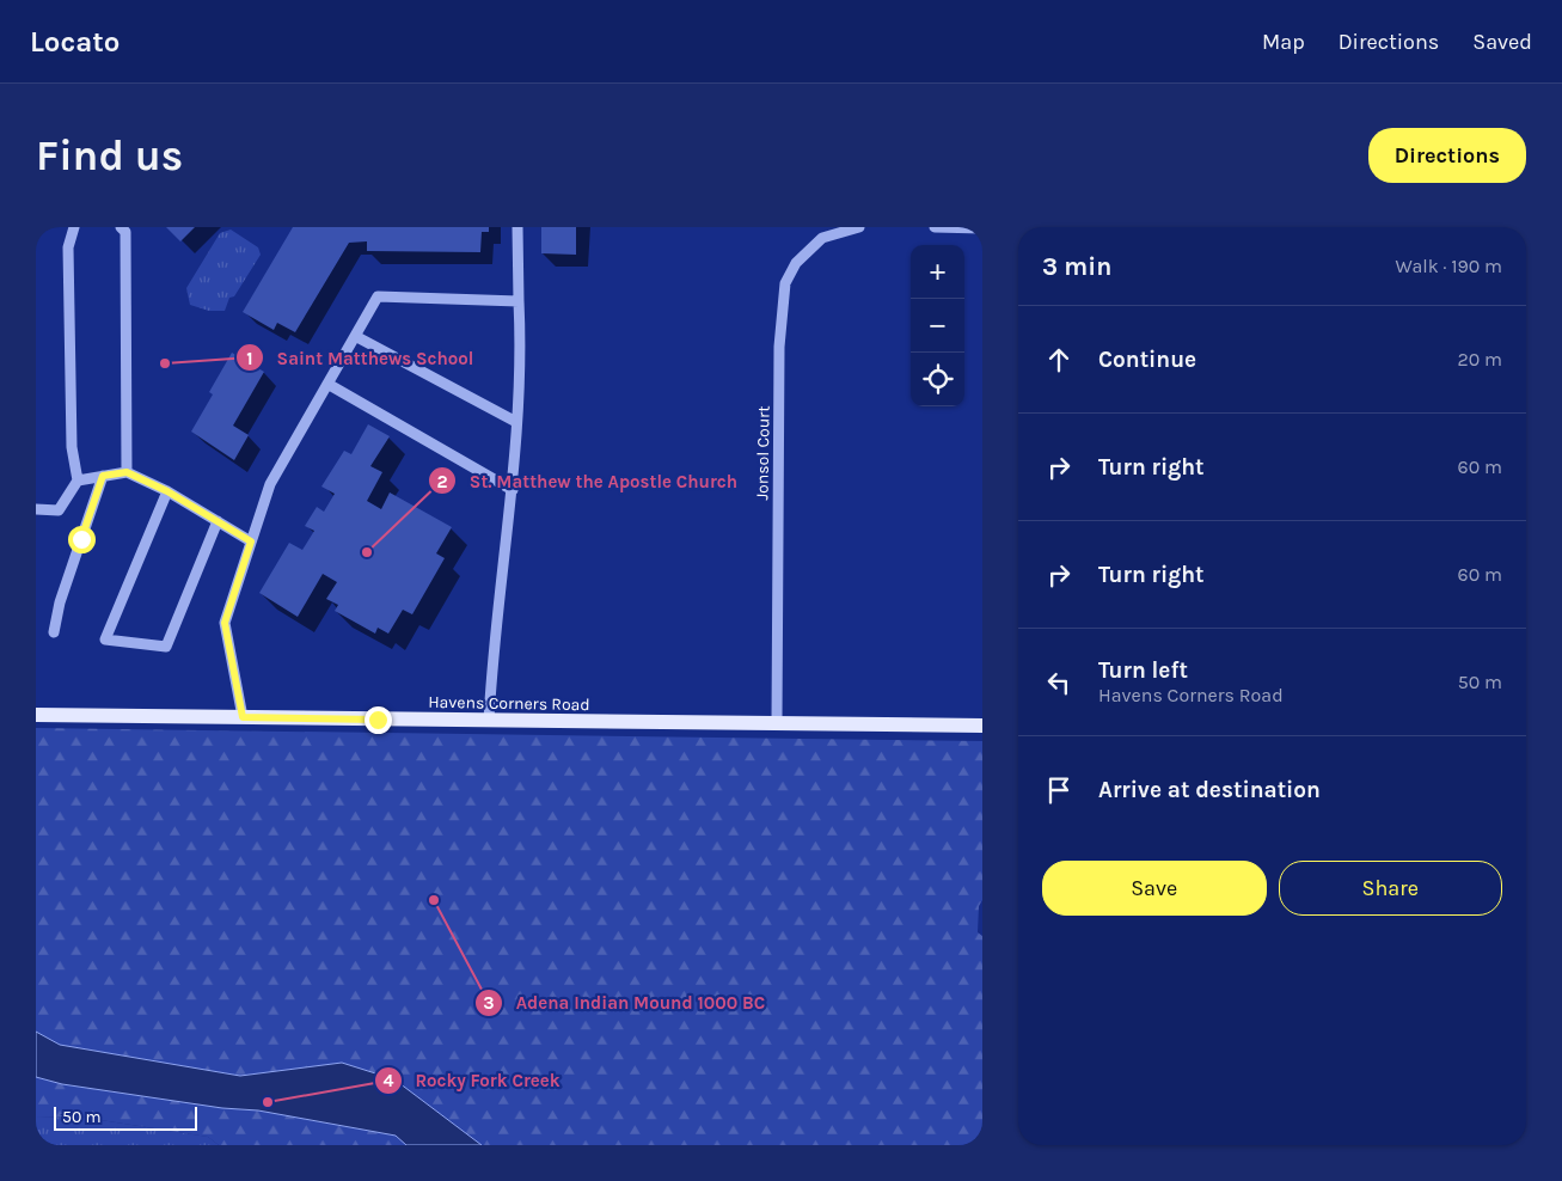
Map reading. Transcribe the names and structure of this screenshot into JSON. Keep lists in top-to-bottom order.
{
  "streets": {
    "main road": ["Havens Corners Road"],
    "street": ["Jonsol Court"]
  },
  "crossings": [
    ["Jonsol Court", "Havens Corners Road"]
  ],
  "places": [
    "Saint Matthews School",
    "St. Matthew the Apostle Church",
    "Adena Indian Mound 1000 BC",
    "Rocky Fork Creek"
  ],
  "scale_bar": "50 m",
  "page": {
    "header": "Locato",
    "nav": ["Map", "Directions", "Saved"],
    "buttons": [
      "Directions",
      ["Save", "Share"]
    ],
    "title": "Find us",
    "heading": ["3 min", "Walk · 190 m"],
    "map_buttons": ["+", "−"],
    "list": [
      ["Continue", "20 m"],
      ["Turn right", "60 m"],
      ["Turn right", "60 m"],
      ["Turn left", "Havens Corners Road", "50 m"],
      "Arrive at destination"
    ],
    "scale": "50 m"
  }
}
